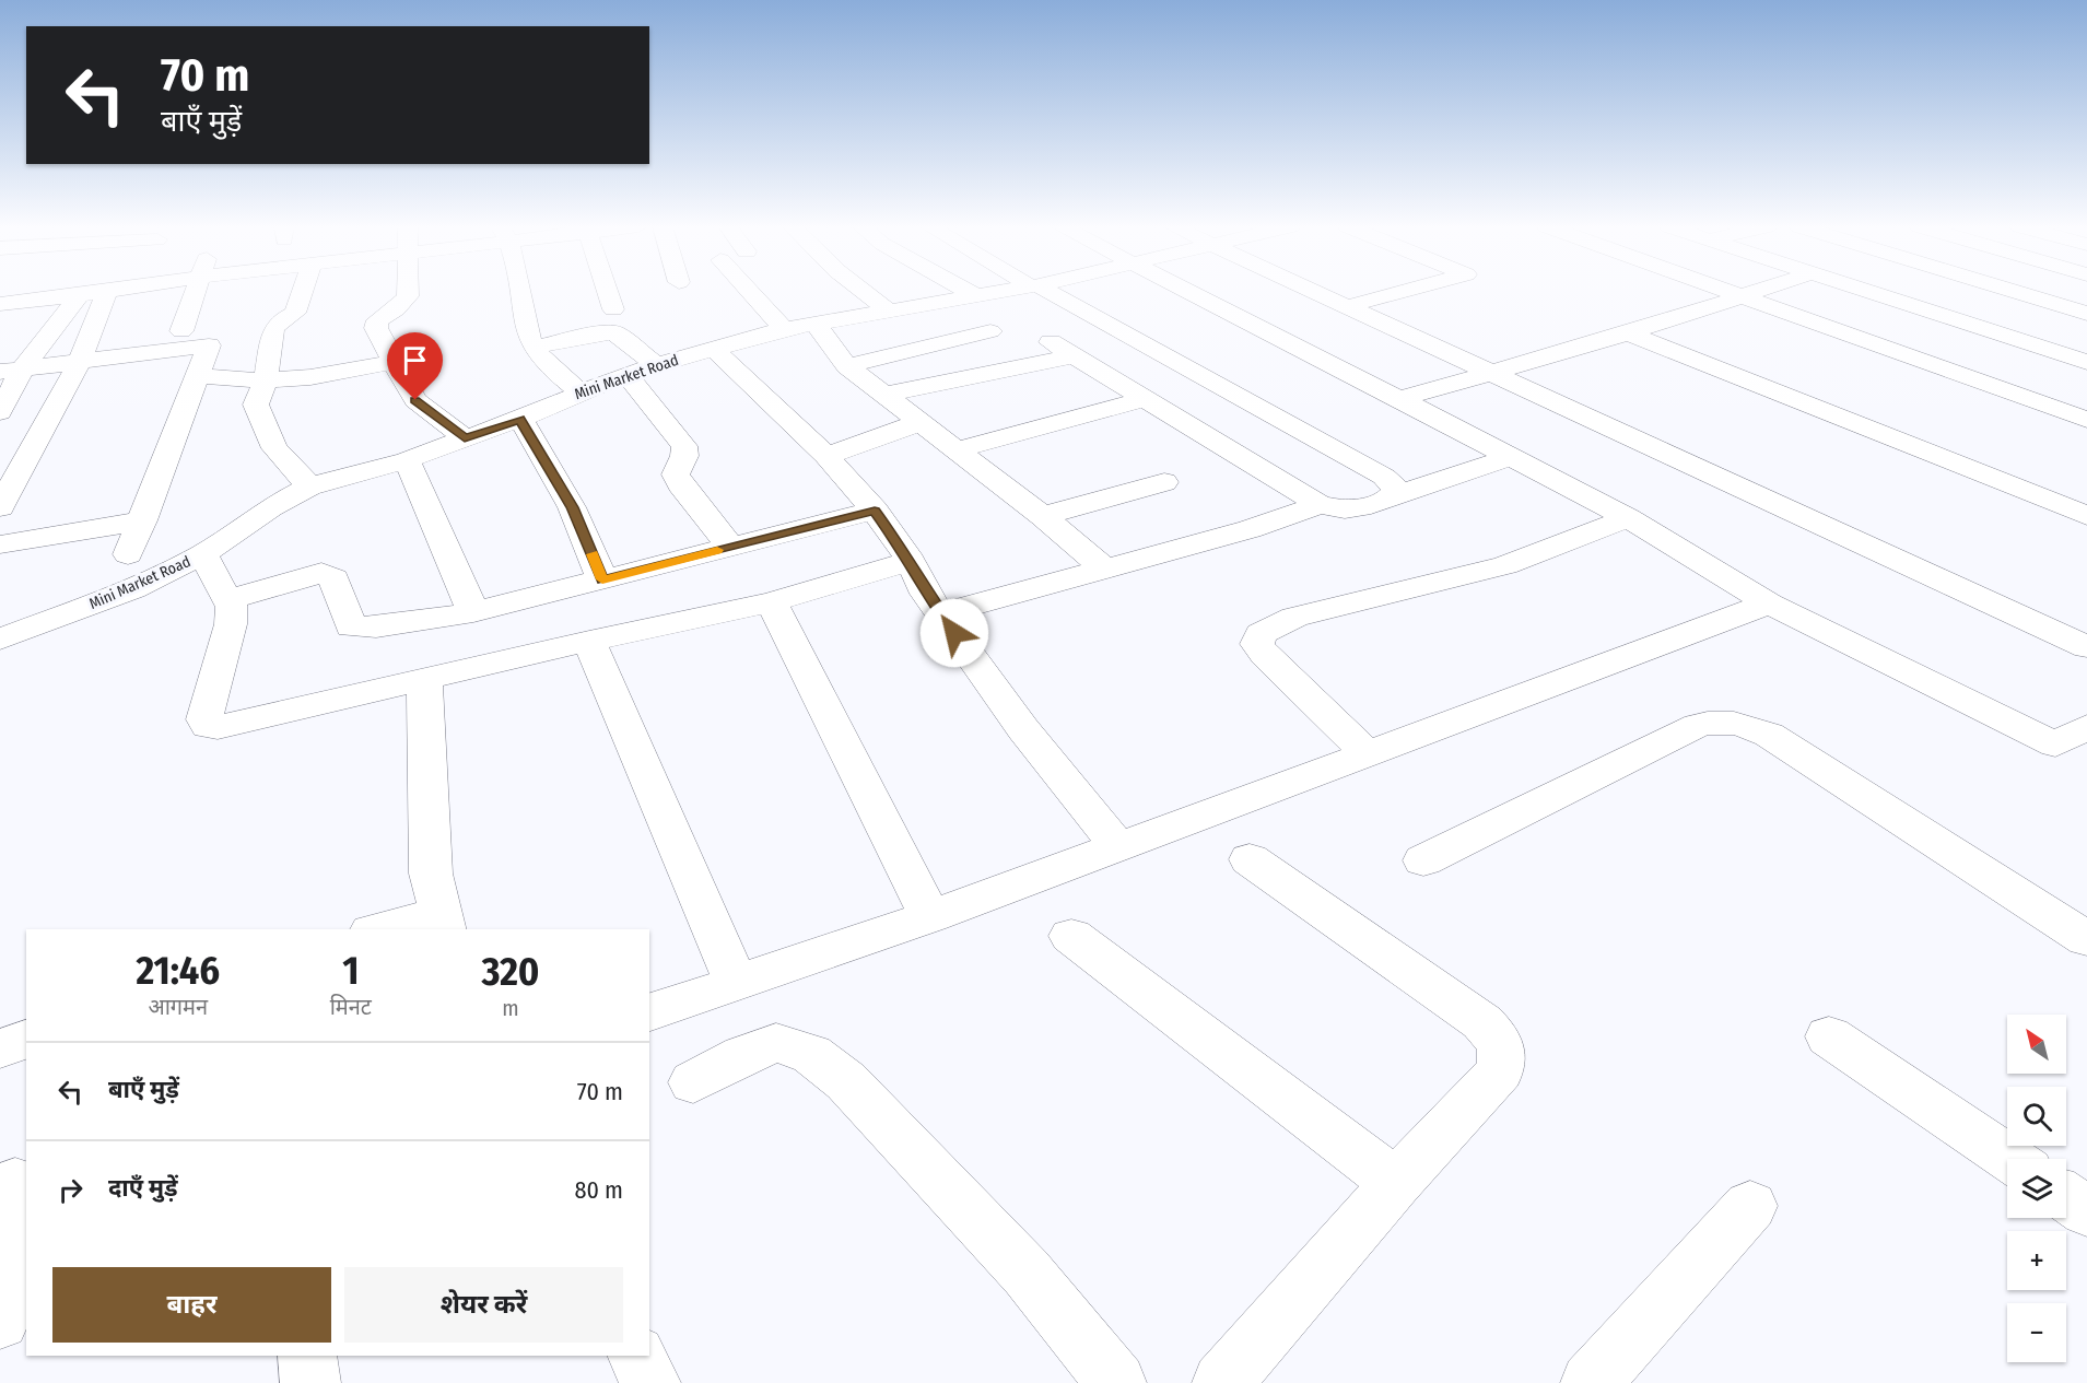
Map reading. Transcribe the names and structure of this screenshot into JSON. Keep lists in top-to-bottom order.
{
  "streets": {
    "street": ["Mini Market Road"]
  },
  "north": "top left",
  "page": {
    "turn": ["70 m", "बाएँ मुड़ें"],
    "eta": [
      "21:46",
      "आगमन",
      "1",
      "मिनट",
      "320",
      "m"
    ],
    "map_buttons": ["+", "−"],
    "list": [
      {
        "name": "बाएँ मुड़ें",
        "value": "70 m"
      },
      {
        "name": "दाएँ मुड़ें",
        "value": "80 m"
      }
    ],
    "buttons": ["बाहर", "शेयर करें"]
  }
}
